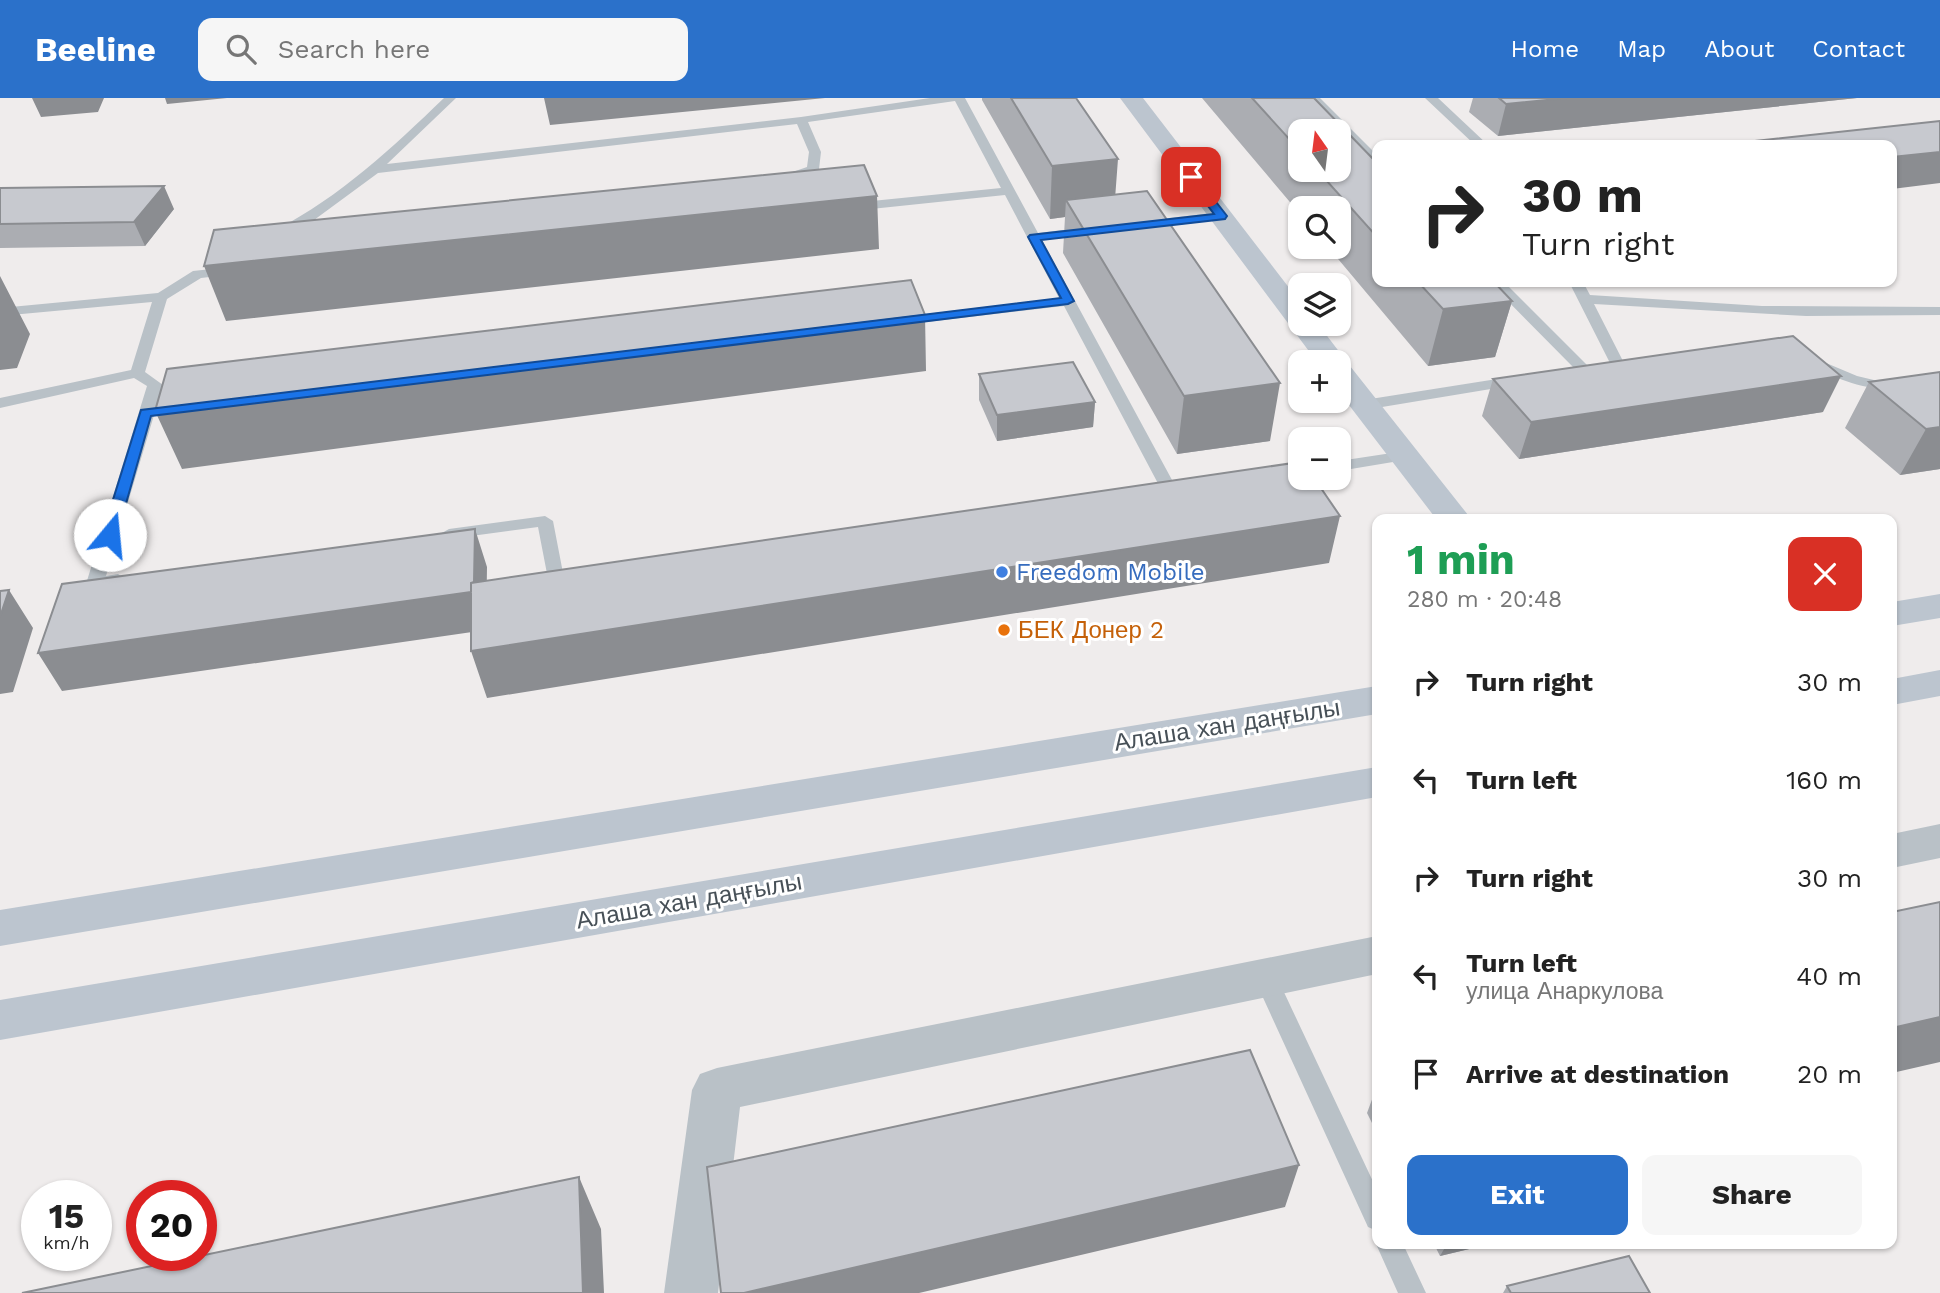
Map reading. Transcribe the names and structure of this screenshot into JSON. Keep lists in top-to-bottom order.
{
  "streets": {
    "main road": ["Алаша хан даңғылы"]
  },
  "places": ["Freedom Mobile", "БЕК Донер 2"],
  "north": "top",
  "page": {
    "header": "Beeline",
    "search": "Search here",
    "nav": [
      "Home",
      "Map",
      "About",
      "Contact"
    ],
    "map_buttons": ["+", "−"],
    "turn": ["30 m", "Turn right"],
    "heading": ["1 min", "280 m · 20:48"],
    "list": [
      {
        "name": "Turn right",
        "value": "30 m"
      },
      {
        "name": "Turn left",
        "value": "160 m"
      },
      {
        "name": "Turn right",
        "value": "30 m"
      },
      {
        "name": "Turn left",
        "note": "улица Анаркулова",
        "value": "40 m"
      },
      {
        "name": "Arrive at destination",
        "value": "20 m"
      }
    ],
    "buttons": ["Exit", "Share"],
    "speed": "15 km/h",
    "limit": "20"
  }
}
